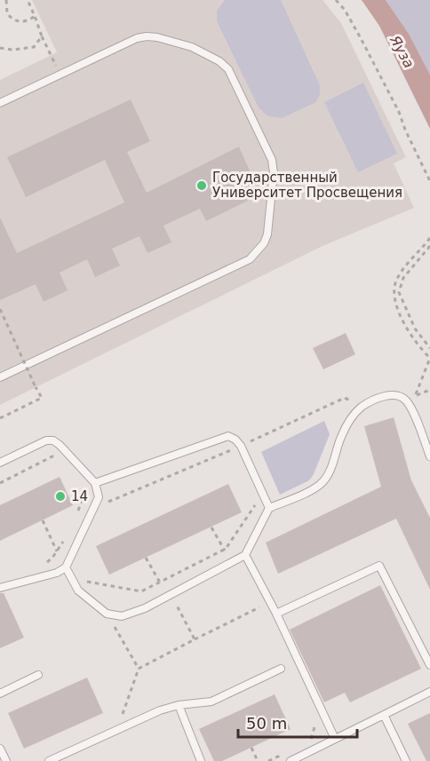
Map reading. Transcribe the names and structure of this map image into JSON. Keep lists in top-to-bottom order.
{
  "water": ["Яуза"],
  "places": ["Государственный Университет Просвещения", "14"],
  "scale_bar": "50 m"
}
